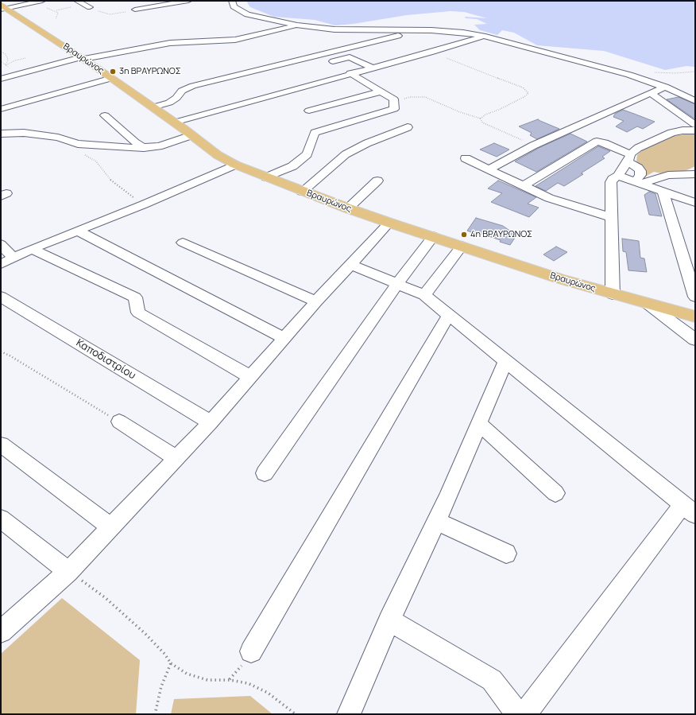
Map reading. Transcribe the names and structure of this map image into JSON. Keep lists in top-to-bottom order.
{
  "streets": {
    "main road": ["Βραυρώνος"],
    "street": ["Καποδιστρίου"]
  },
  "places": ["3η ΒΡΑΥΡΩΝΟΣ", "4η ΒΡΑΥΡΩΝΟΣ"]
}
